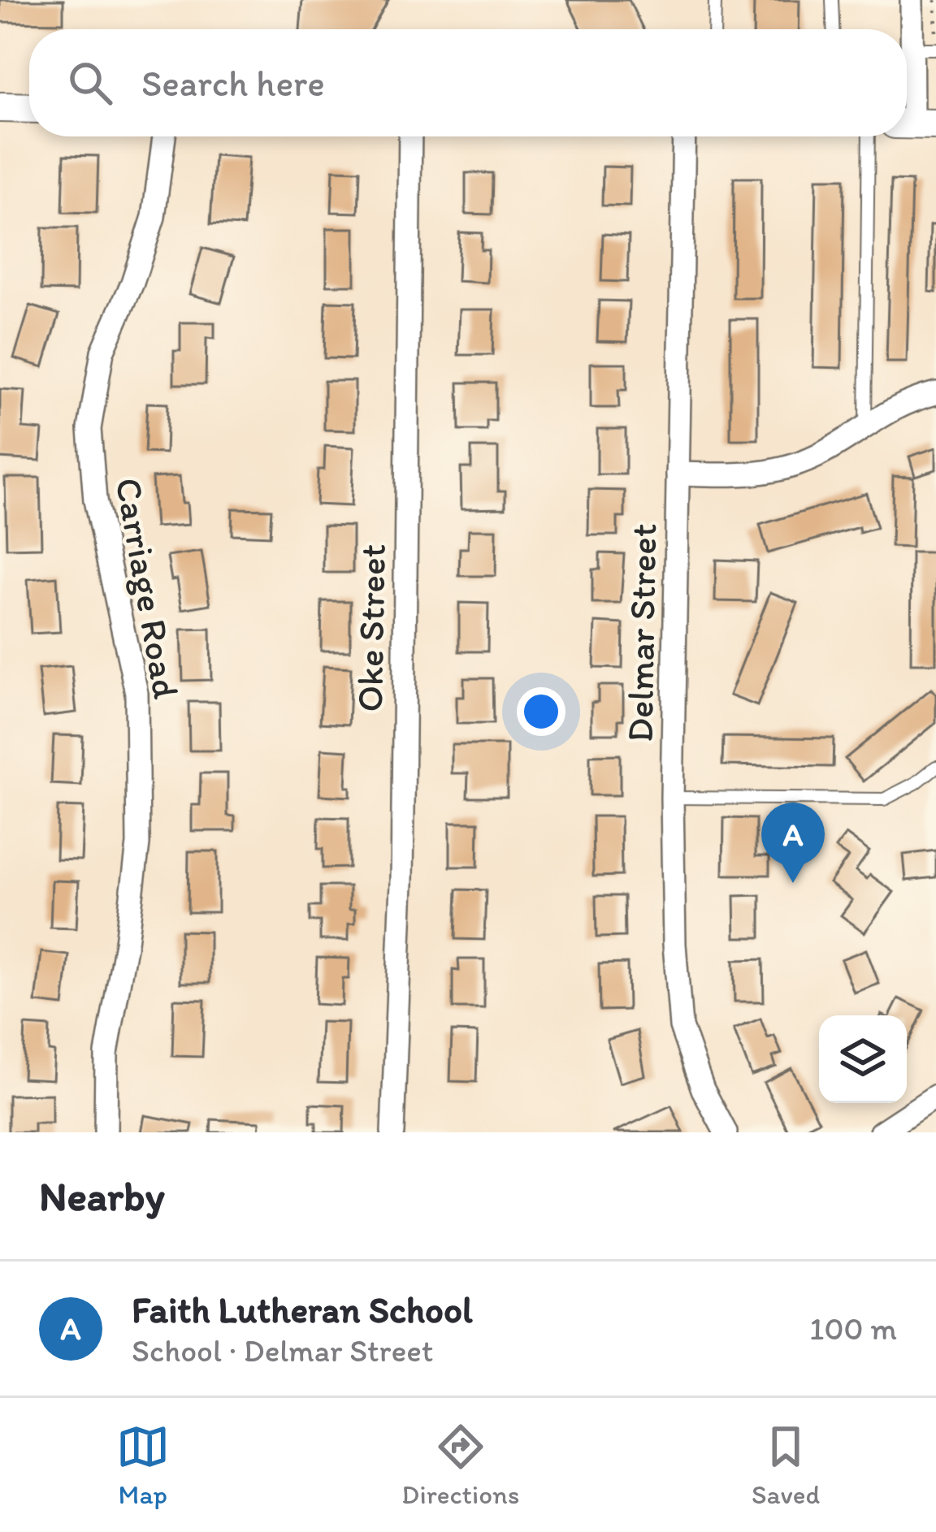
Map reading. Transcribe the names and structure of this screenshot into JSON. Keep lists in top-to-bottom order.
{
  "streets": {
    "street": ["Carriage Road", "Oke Street", "Delmar Street"]
  },
  "page": {
    "search": "Search here",
    "pins": "A",
    "heading": "Nearby",
    "list": [
      {
        "mark": "A",
        "name": "Faith Lutheran School",
        "note": "School · Delmar Street",
        "value": "100 m"
      }
    ],
    "nav": ["Map", "Directions", "Saved"]
  }
}
